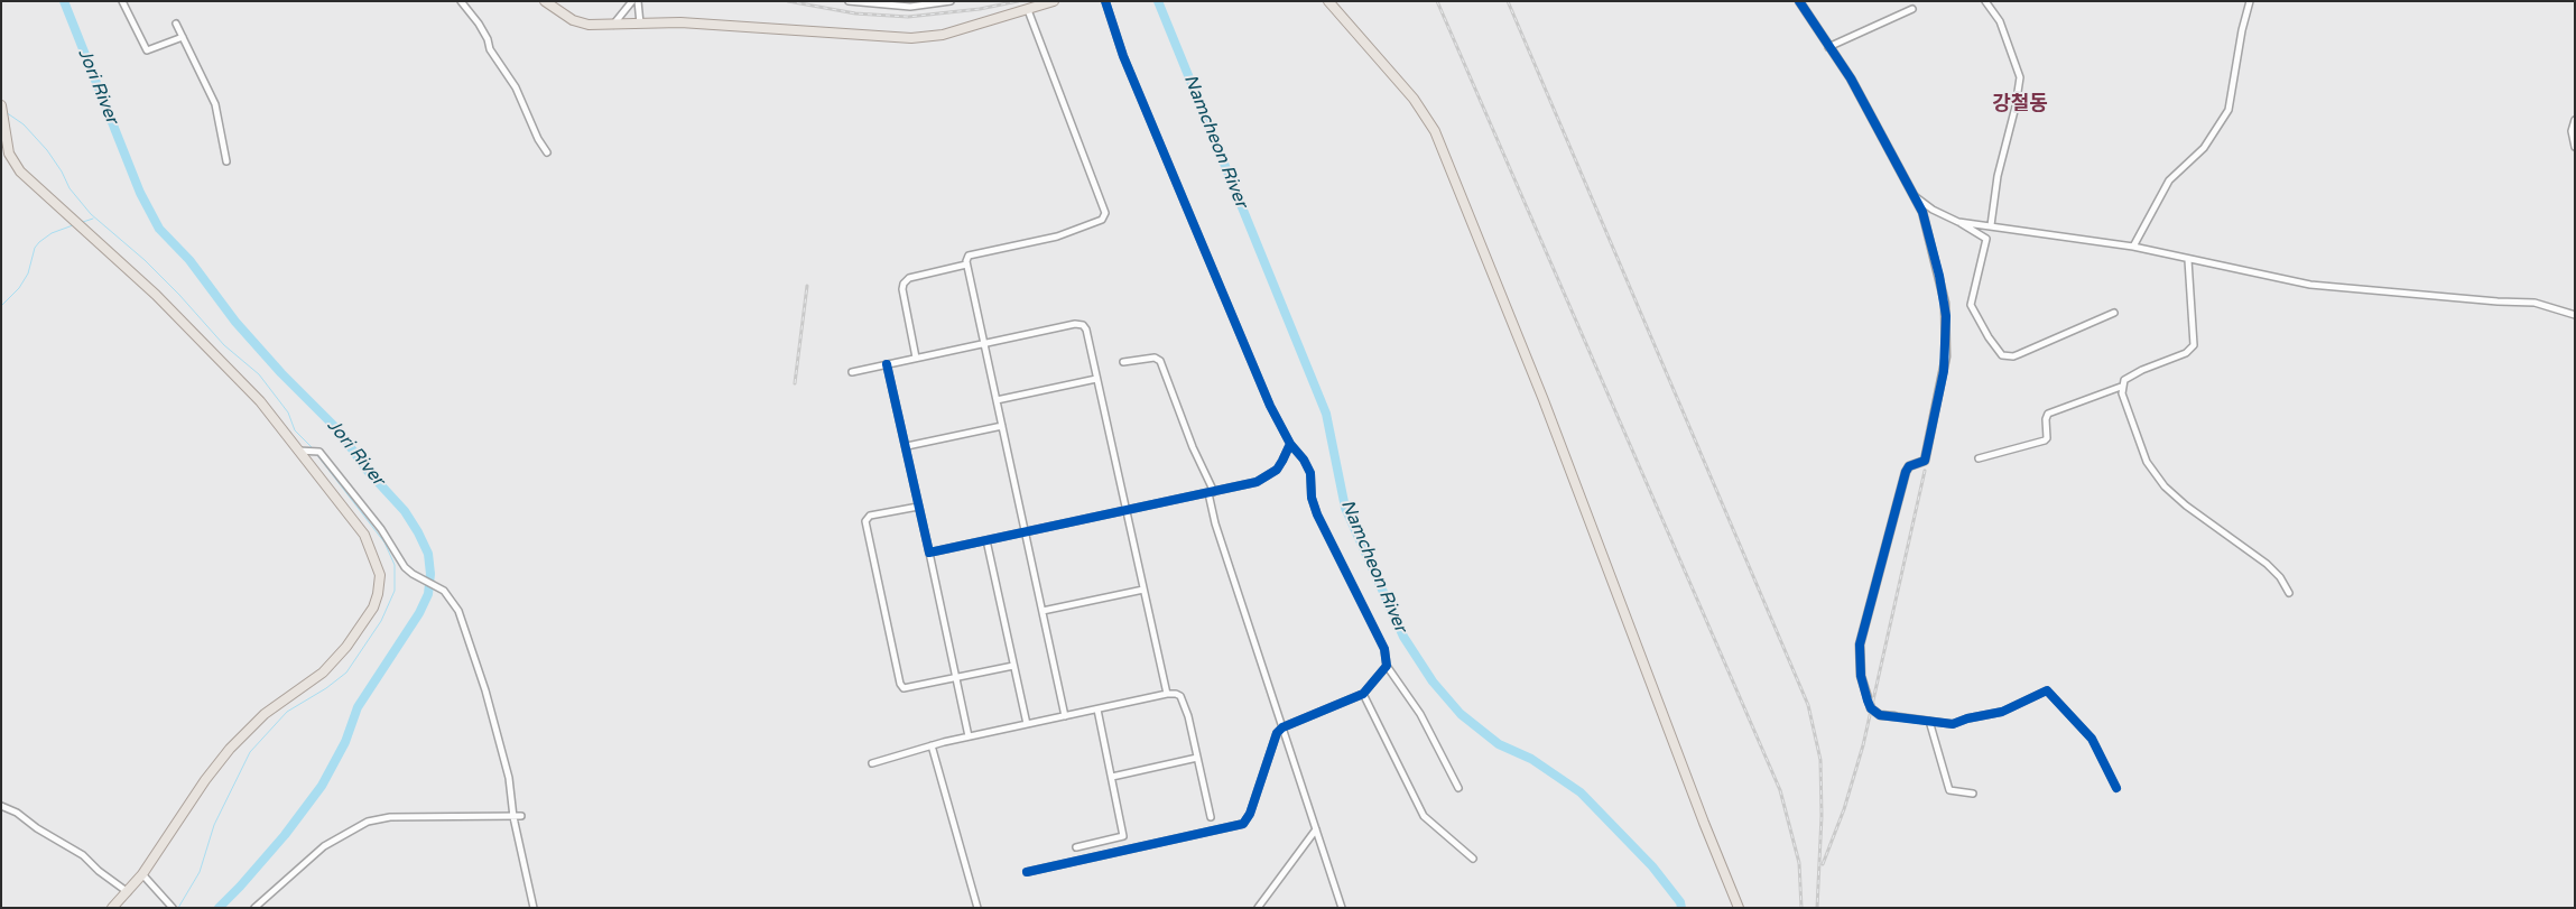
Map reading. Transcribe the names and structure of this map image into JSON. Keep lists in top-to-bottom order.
{
  "districts": ["강철동"],
  "water": ["Jori River", "Namcheon River"]
}
